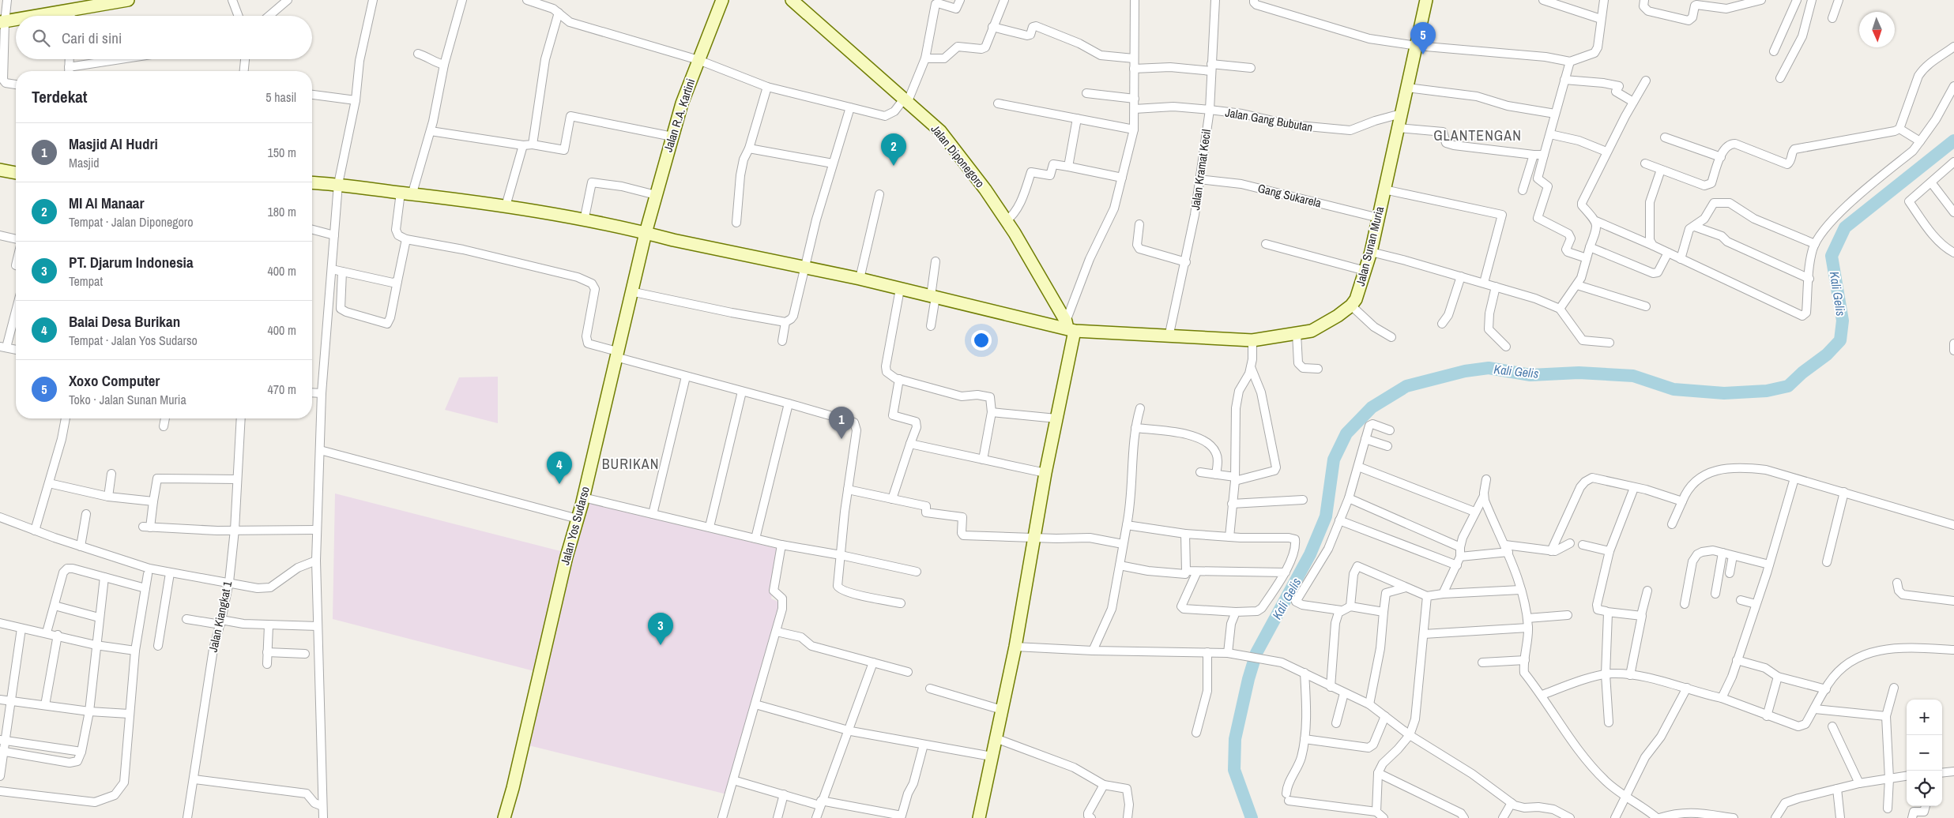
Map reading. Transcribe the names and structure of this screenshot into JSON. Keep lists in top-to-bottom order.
{
  "streets": {
    "main road": [
      "Jalan R.A. Kartini",
      "Jalan Diponegoro",
      "Jalan Sunan Muria",
      "Jalan Yos Sudarso"
    ],
    "street": [
      "Jalan Gang Bubutan",
      "Jalan Kramat Kecil",
      "Gang Sukarela",
      "Jalan Kiangkat 1"
    ]
  },
  "crossings": [
    ["Jalan R.A. Kartini", "Jalan Yos Sudarso"],
    ["Jalan Gang Bubutan", "Jalan Kramat Kecil"],
    ["Jalan Gang Bubutan", "Jalan Sunan Muria"],
    ["Jalan Kramat Kecil", "Gang Sukarela"],
    ["Gang Sukarela", "Jalan Sunan Muria"]
  ],
  "districts": ["GLANTENGAN", "BURIKAN"],
  "water": ["Kali Gelis"],
  "north": "bottom",
  "page": {
    "search": "Cari di sini",
    "pins": [
      "5",
      "2",
      "1",
      "4",
      "3"
    ],
    "heading": ["Terdekat", "5 hasil"],
    "list": [
      {
        "mark": "1",
        "name": "Masjid Al Hudri",
        "note": "Masjid",
        "value": "150 m"
      },
      {
        "mark": "2",
        "name": "MI Al Manaar",
        "note": "Tempat · Jalan Diponegoro",
        "value": "180 m"
      },
      {
        "mark": "3",
        "name": "PT. Djarum Indonesia",
        "note": "Tempat",
        "value": "400 m"
      },
      {
        "mark": "4",
        "name": "Balai Desa Burikan",
        "note": "Tempat · Jalan Yos Sudarso",
        "value": "400 m"
      },
      {
        "mark": "5",
        "name": "Xoxo Computer",
        "note": "Toko · Jalan Sunan Muria",
        "value": "470 m"
      }
    ],
    "map_buttons": ["+", "−"]
  }
}
